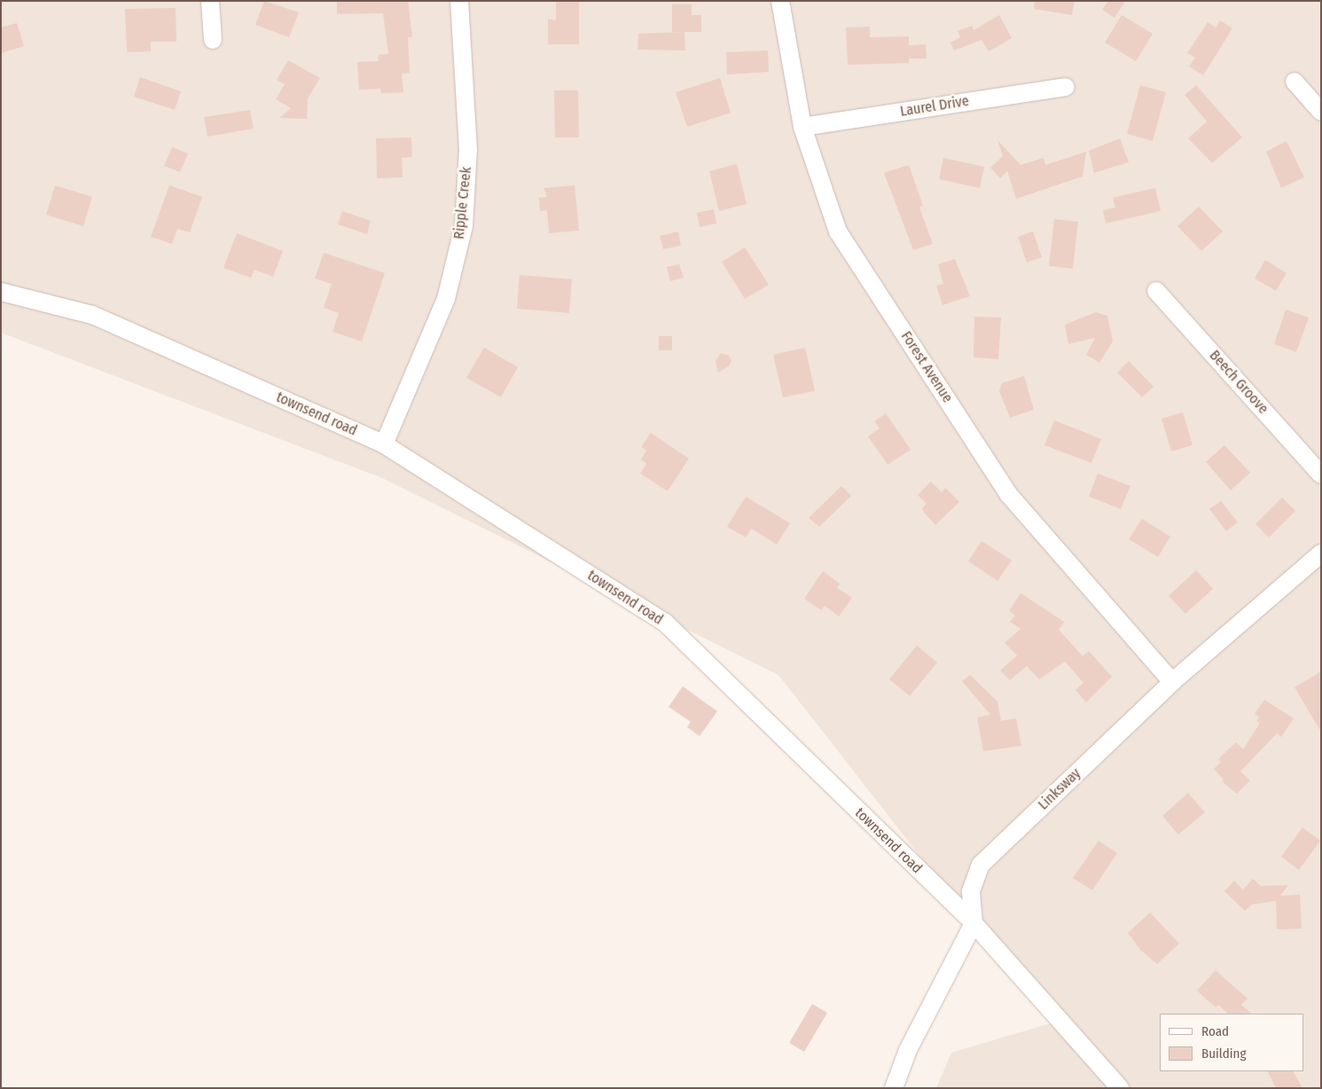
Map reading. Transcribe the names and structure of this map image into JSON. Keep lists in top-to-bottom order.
{
  "streets": {
    "street": [
      "Laurel Drive",
      "Ripple Creek",
      "Forest Avenue",
      "Beech Groove",
      "townsend road",
      "Linksway"
    ]
  },
  "crossings": [
    ["Laurel Drive", "Forest Avenue"],
    ["Ripple Creek", "townsend road"],
    ["Forest Avenue", "Linksway"],
    ["townsend road", "Linksway"]
  ],
  "legend": ["Road", "Building"]
}
